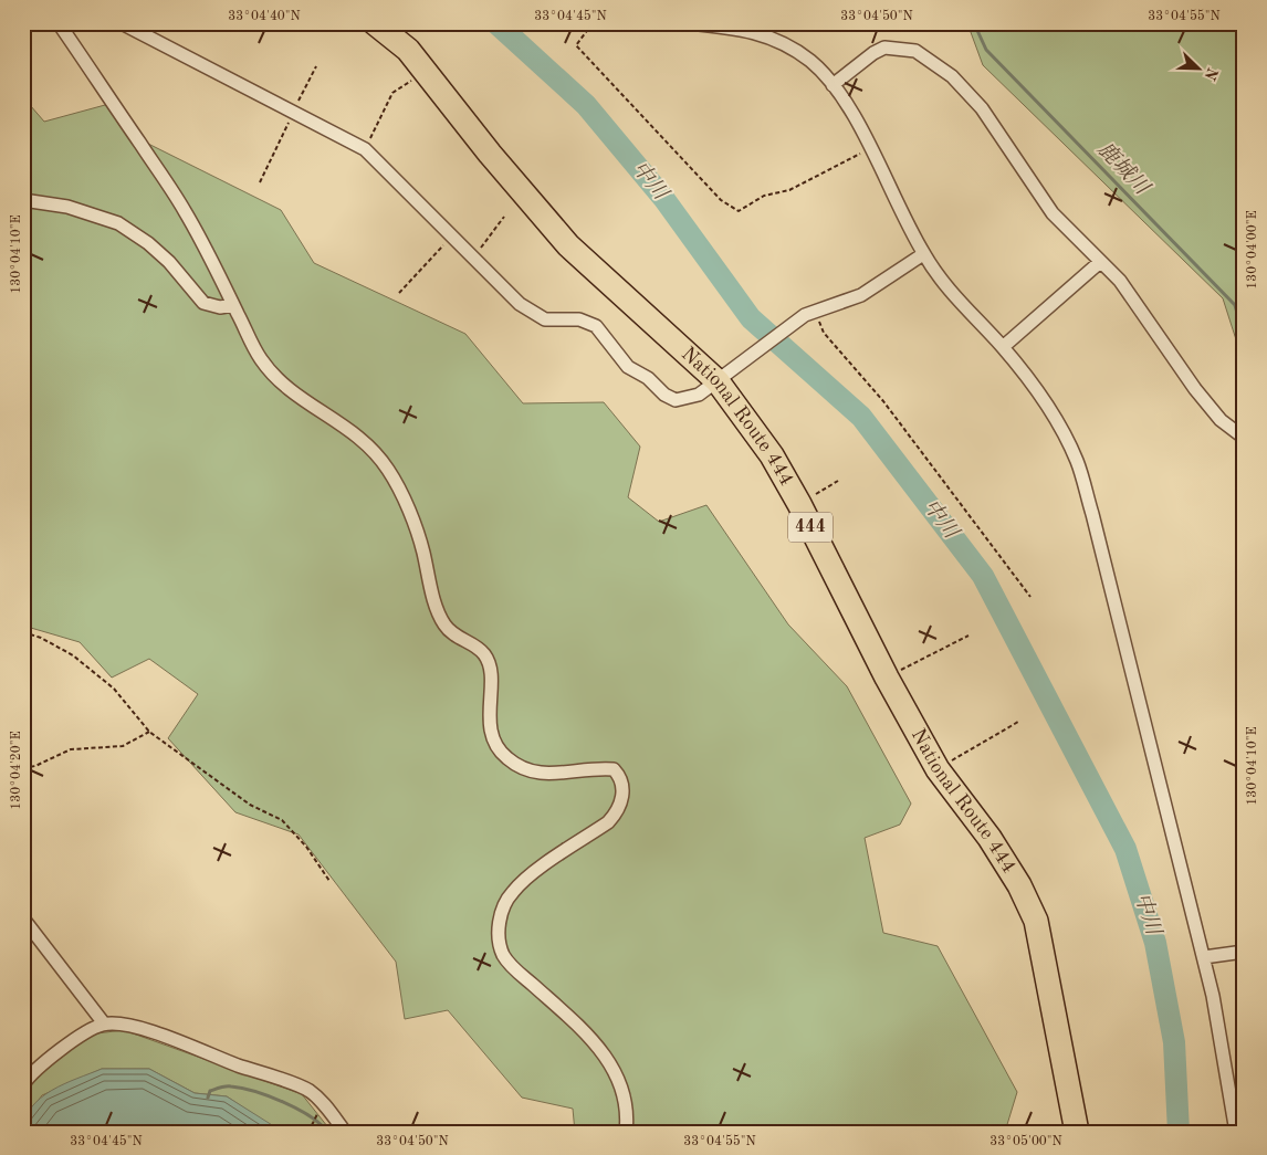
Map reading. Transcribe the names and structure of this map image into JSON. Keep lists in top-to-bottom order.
{
  "streets": {
    "highway": ["National Route 444", "444"]
  },
  "water": ["鹿城川", "中川"],
  "north": "bottom right",
  "coordinates": [
    "33°04'40\"N",
    "33°04'45\"N",
    "33°04'50\"N",
    "33°04'55\"N",
    "130°04'00\"E",
    "130°04'10\"E",
    "130°04'20\"E",
    "33°05'00\"N"
  ]
}
